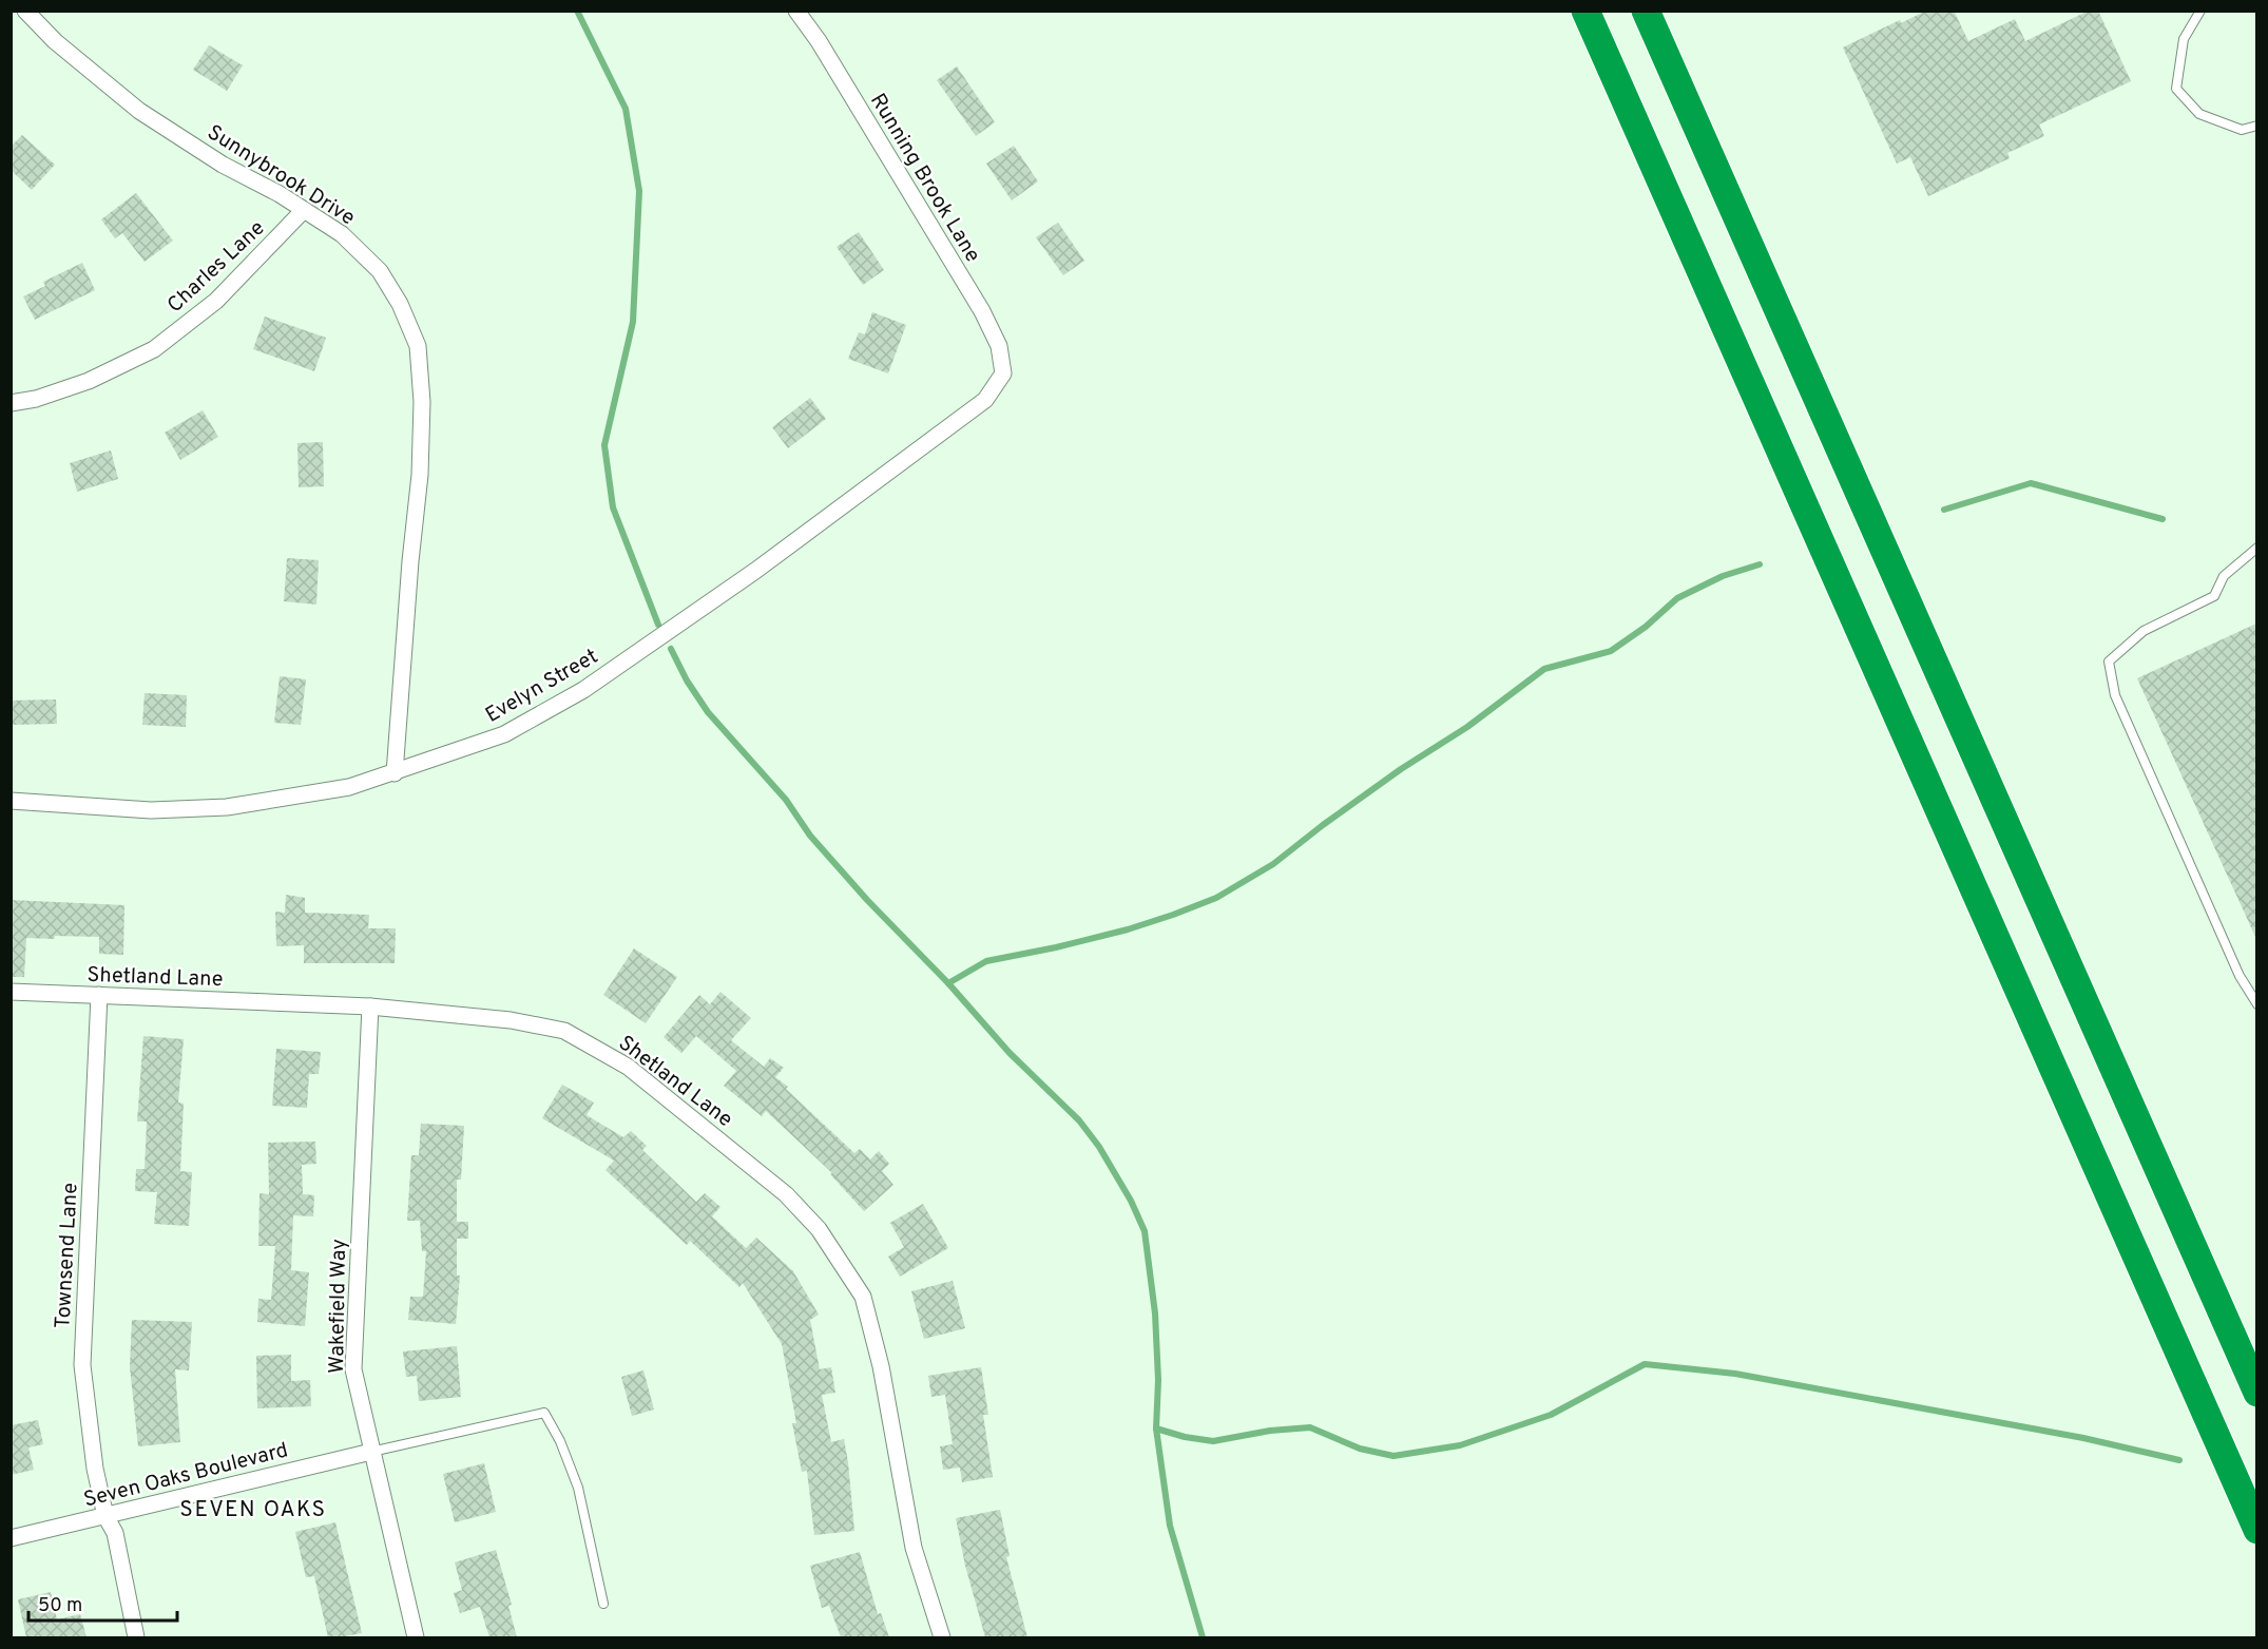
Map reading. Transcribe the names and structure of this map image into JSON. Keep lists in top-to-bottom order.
{
  "streets": {
    "street": [
      "Sunnybrook Drive",
      "Running Brook Lane",
      "Charles Lane",
      "Evelyn Street",
      "Shetland Lane",
      "Townsend Lane",
      "Wakefield Way",
      "Seven Oaks Boulevard"
    ]
  },
  "crossings": [
    ["Sunnybrook Drive", "Charles Lane"],
    ["Sunnybrook Drive", "Evelyn Street"],
    ["Running Brook Lane", "Evelyn Street"],
    ["Shetland Lane", "Townsend Lane"],
    ["Shetland Lane", "Wakefield Way"],
    ["Townsend Lane", "Seven Oaks Boulevard"],
    ["Wakefield Way", "Seven Oaks Boulevard"]
  ],
  "districts": ["SEVEN OAKS"],
  "scale_bar": "50 m"
}
